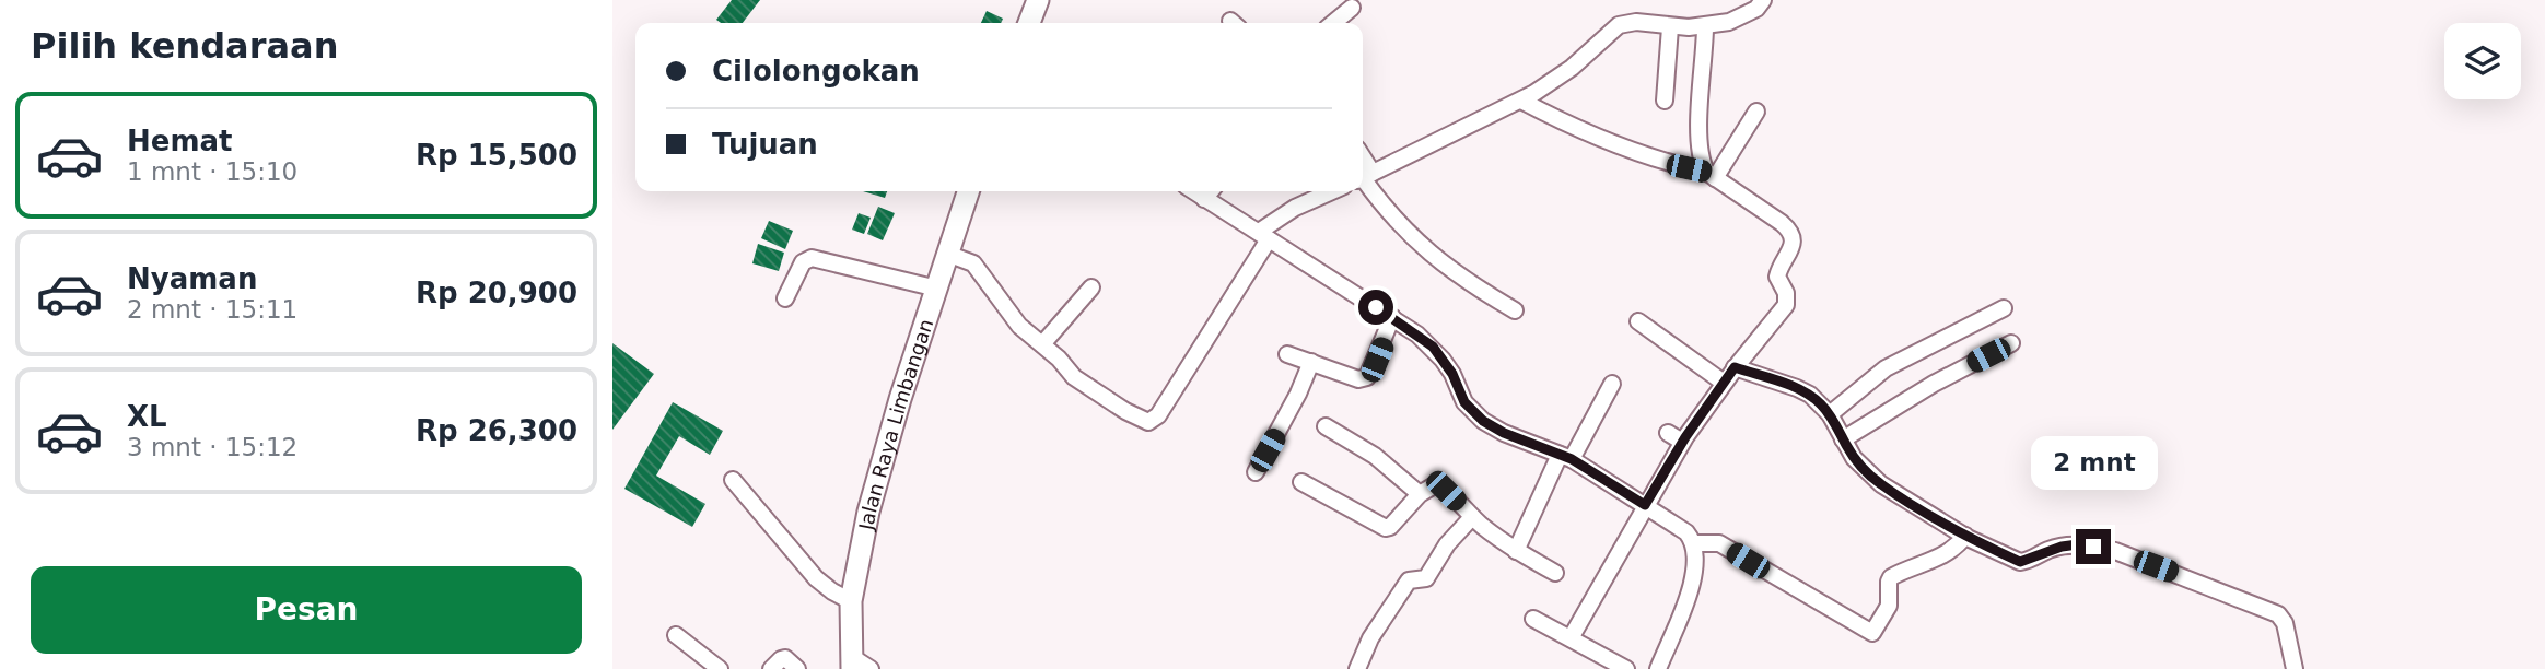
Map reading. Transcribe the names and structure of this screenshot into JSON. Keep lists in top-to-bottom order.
{
  "streets": {
    "highway": ["Jalan Raya Limbangan"]
  },
  "page": {
    "heading": "Pilih kendaraan",
    "banner": ["Cilolongokan", "Tujuan"],
    "list": [
      {
        "name": "Hemat",
        "note": "1 mnt · 15:10",
        "value": "Rp 15,500"
      },
      {
        "name": "Nyaman",
        "note": "2 mnt · 15:11",
        "value": "Rp 20,900"
      },
      {
        "name": "XL",
        "note": "3 mnt · 15:12",
        "value": "Rp 26,300"
      }
    ],
    "bubble": "2 mnt",
    "buttons": "Pesan"
  }
}
